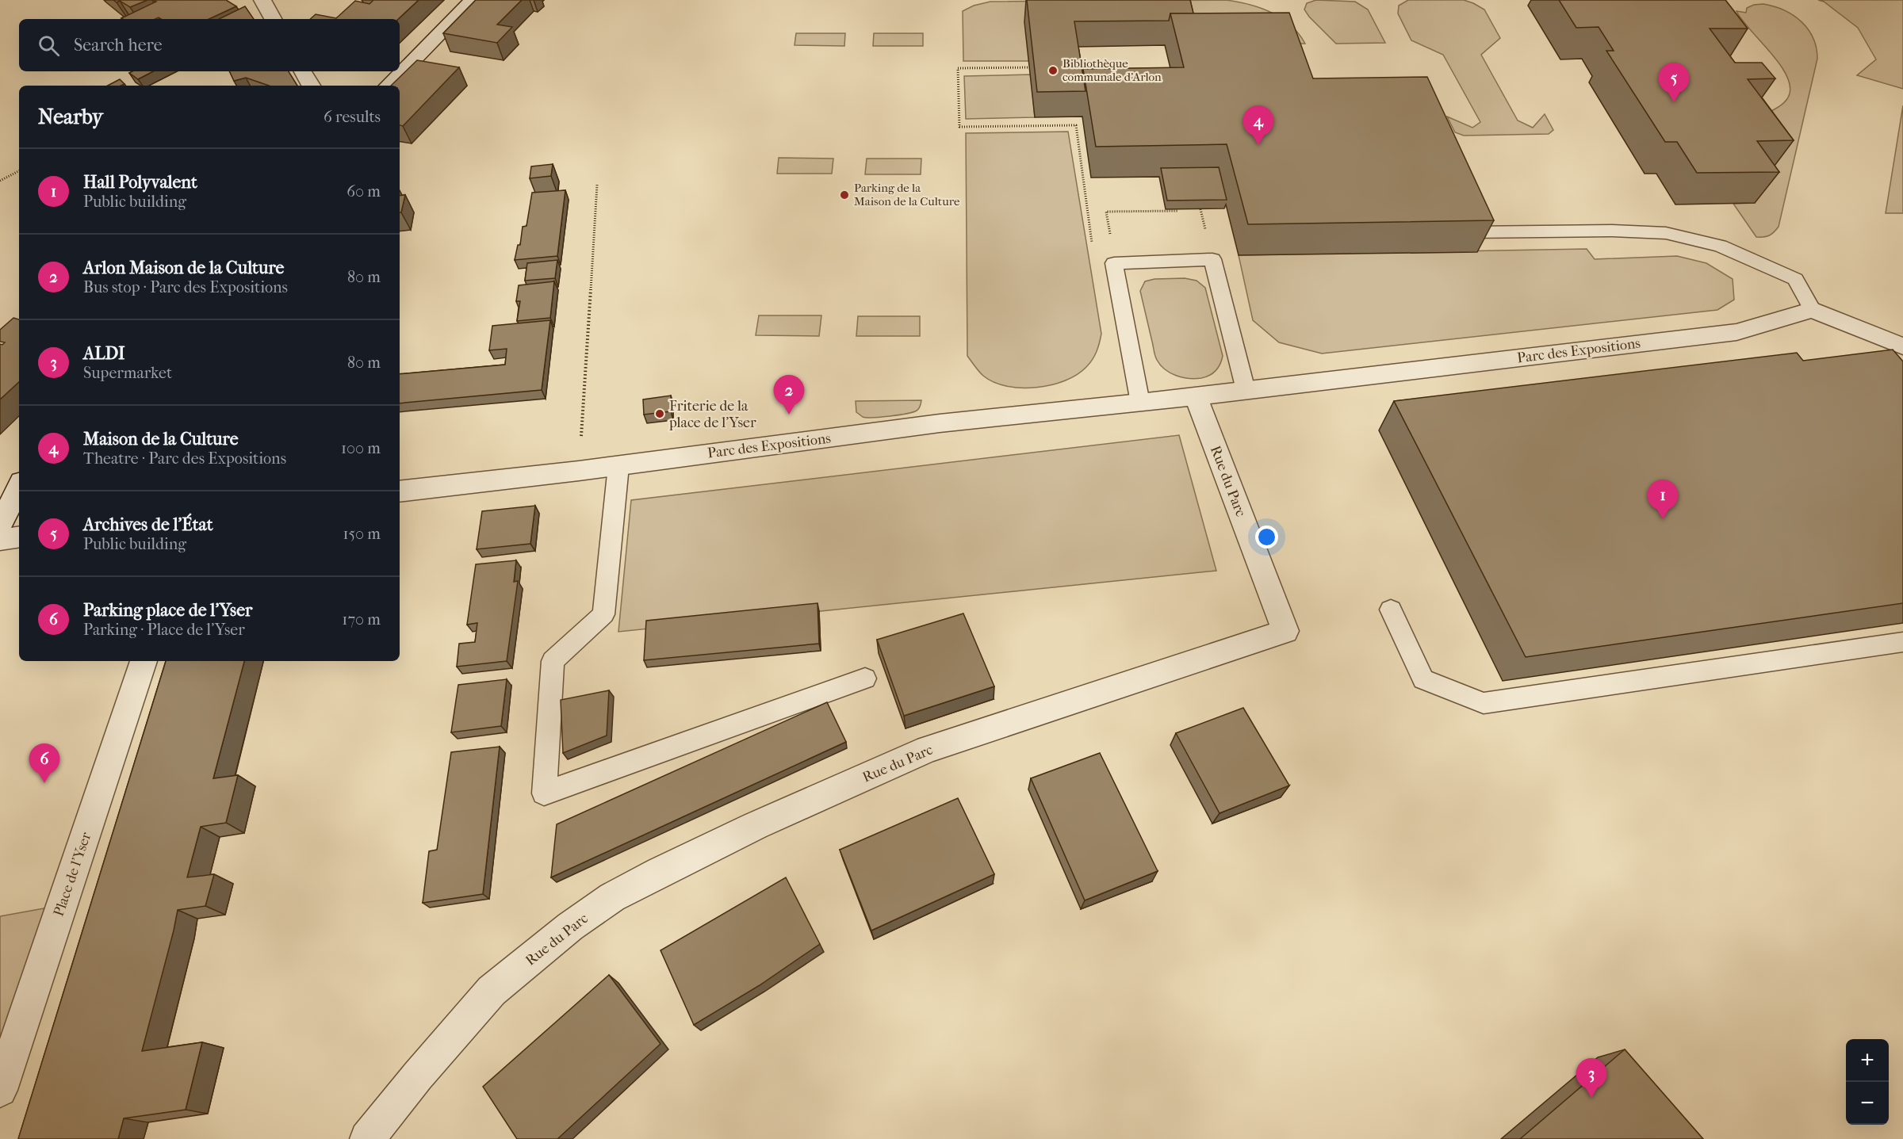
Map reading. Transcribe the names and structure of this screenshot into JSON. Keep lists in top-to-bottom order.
{
  "streets": {
    "street": ["Parc des Expositions", "Rue du Parc", "Place de l'Yser"]
  },
  "crossings": [
    ["Parc des Expositions", "Rue du Parc"]
  ],
  "places": ["Bibliothèque communale d'Arlon", "Parking de la Maison de la Culture", "Friterie de la place de l'Yser"],
  "page": {
    "search": "Search here",
    "pins": [
      "5",
      "4",
      "2",
      "1",
      "6",
      "3"
    ],
    "heading": ["Nearby", "6 results"],
    "list": [
      {
        "mark": "1",
        "name": "Hall Polyvalent",
        "note": "Public building",
        "value": "60 m"
      },
      {
        "mark": "2",
        "name": "Arlon Maison de la Culture",
        "note": "Bus stop · Parc des Expositions",
        "value": "80 m"
      },
      {
        "mark": "3",
        "name": "ALDI",
        "note": "Supermarket",
        "value": "80 m"
      },
      {
        "mark": "4",
        "name": "Maison de la Culture",
        "note": "Theatre · Parc des Expositions",
        "value": "100 m"
      },
      {
        "mark": "5",
        "name": "Archives de l'État",
        "note": "Public building",
        "value": "150 m"
      },
      {
        "mark": "6",
        "name": "Parking place de l'Yser",
        "note": "Parking · Place de l'Yser",
        "value": "170 m"
      }
    ],
    "map_buttons": ["+", "−"]
  }
}
